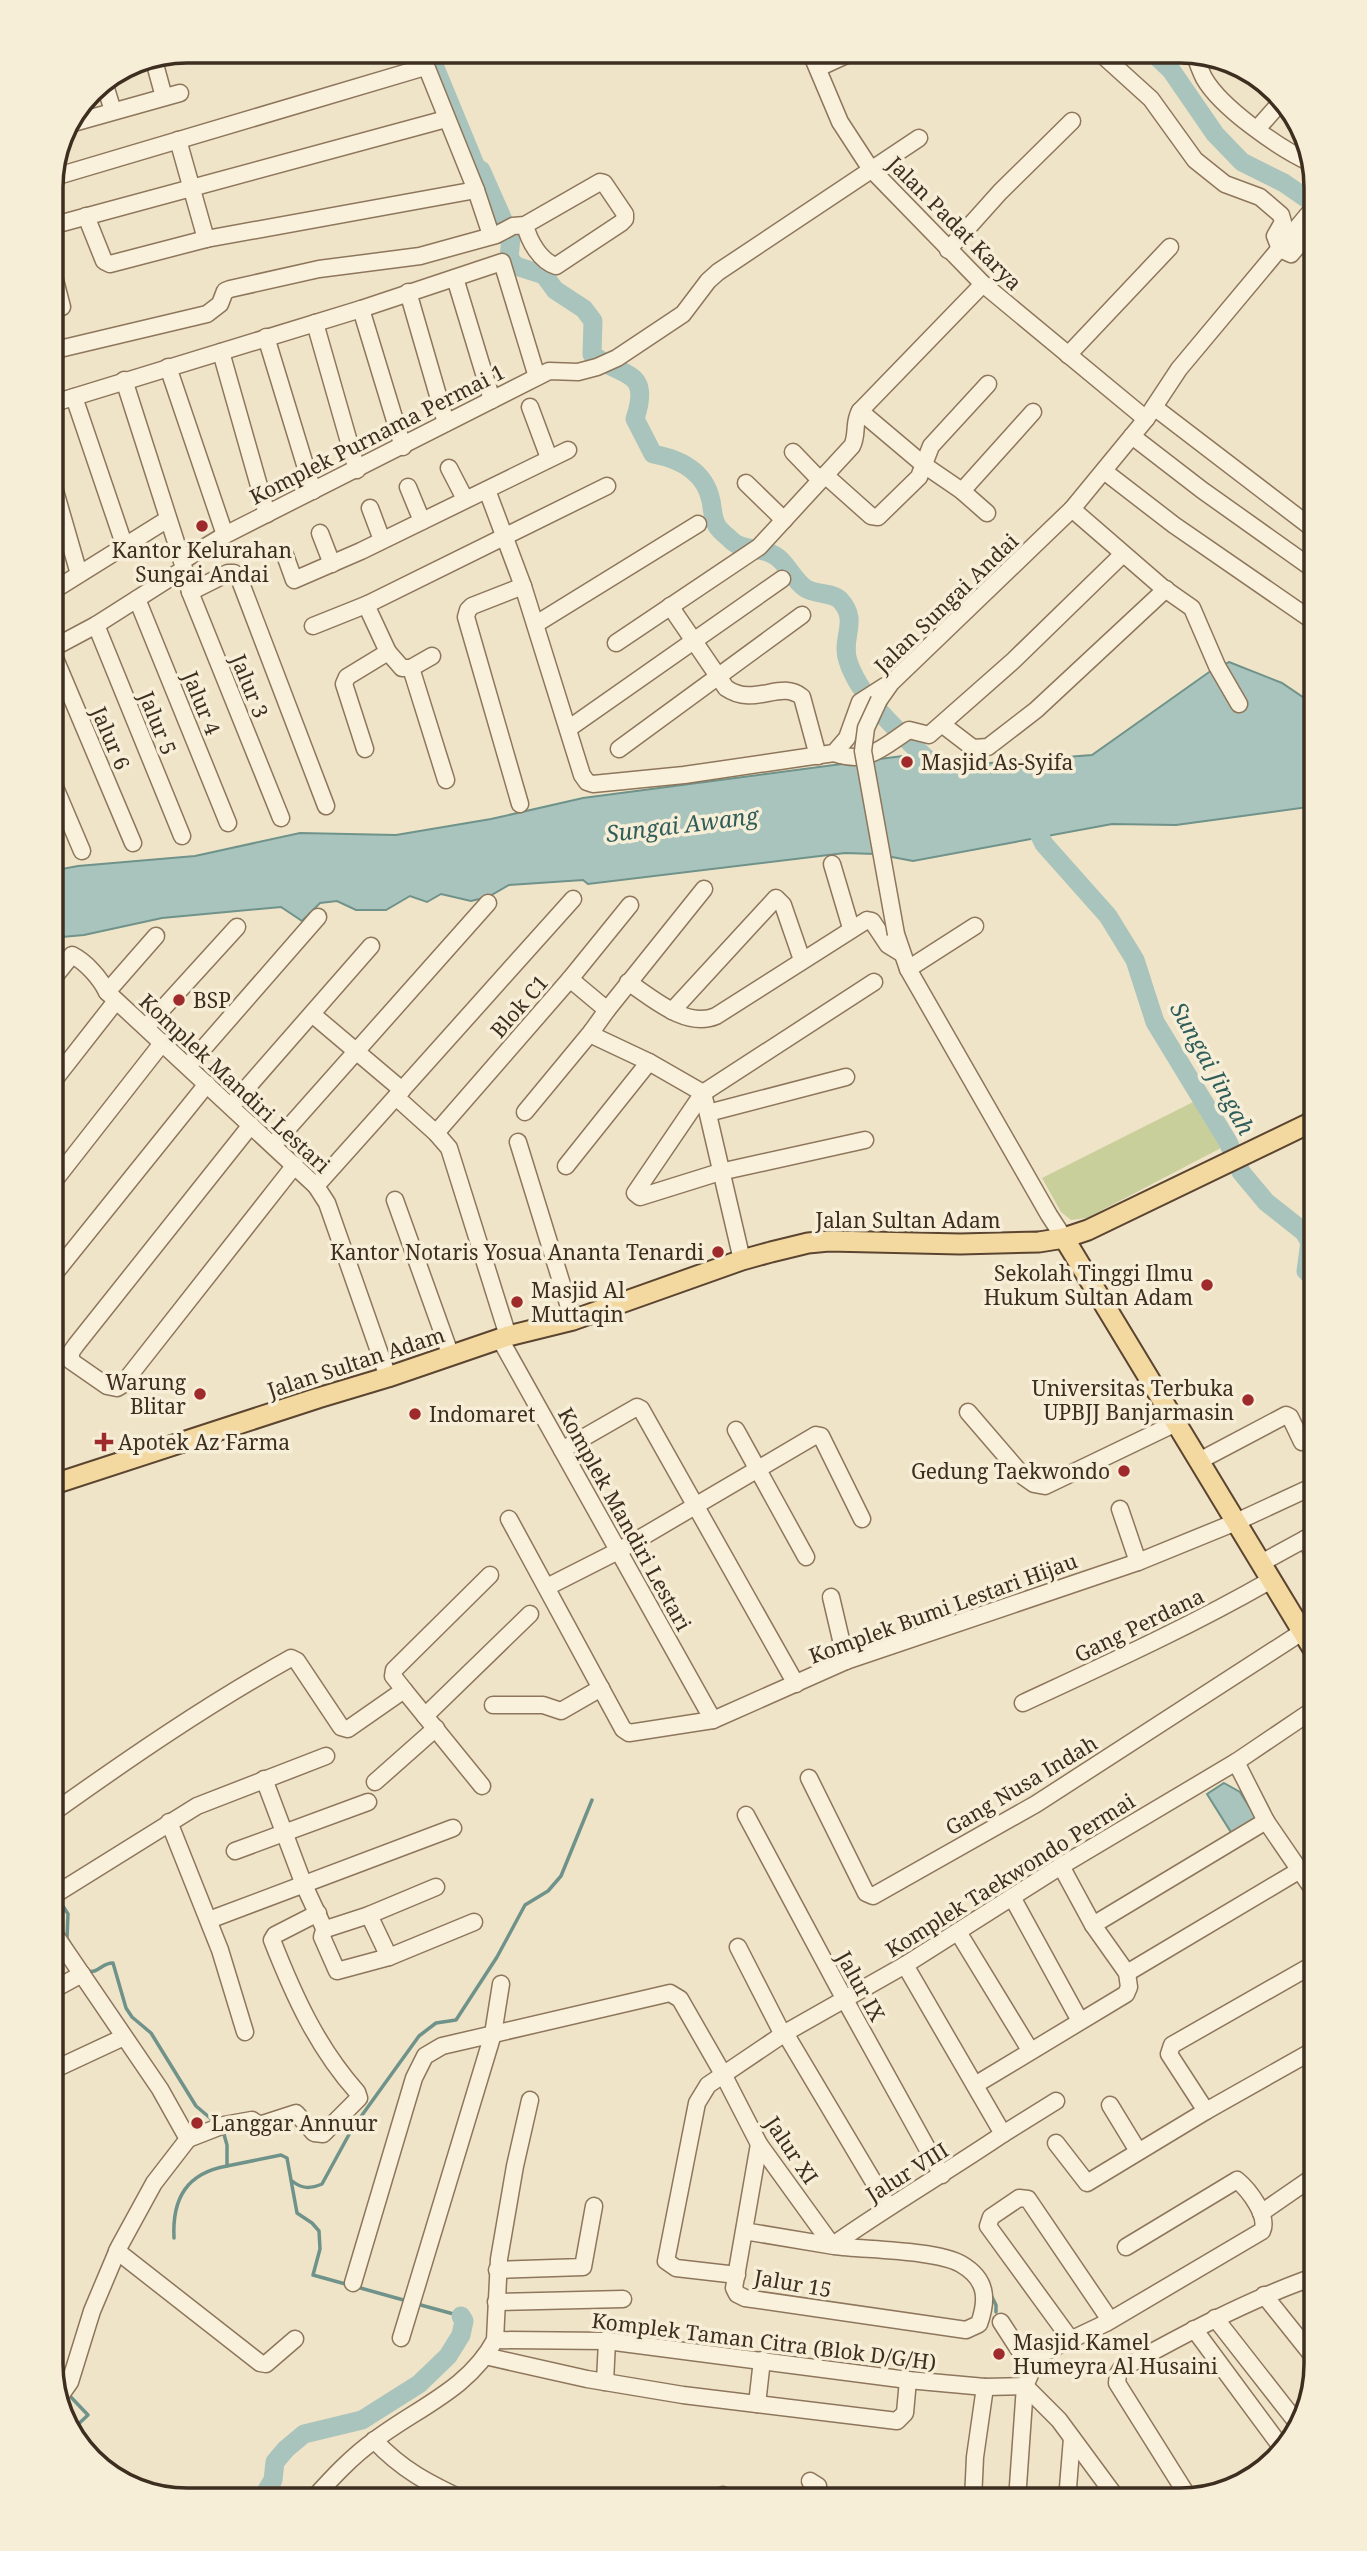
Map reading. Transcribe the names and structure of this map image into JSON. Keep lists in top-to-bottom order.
{
  "streets": {
    "main road": ["Jalan Sultan Adam"],
    "street": [
      "Jalan Padat Karya",
      "Komplek Purnama Permai 1",
      "Jalan Sungai Andai",
      "Jalur 3",
      "Jalur 4",
      "Jalur 5",
      "Jalur 6",
      "Blok C1",
      "Komplek Mandiri Lestari",
      "Komplek Bumi Lestari Hijau",
      "Gang Perdana",
      "Gang Nusa Indah",
      "Komplek Taekwondo Permai",
      "Jalur IX",
      "Jalur XI",
      "Jalur VIII",
      "Jalur 15",
      "Komplek Taman Citra (Blok D/G/H)"
    ]
  },
  "crossings": [
    ["Jalan Padat Karya", "Komplek Purnama Permai 1"],
    ["Jalan Padat Karya", "Jalan Sungai Andai"],
    ["Komplek Purnama Permai 1", "Jalur 3"],
    ["Komplek Purnama Permai 1", "Jalur 4"],
    ["Komplek Purnama Permai 1", "Jalur 5"],
    ["Jalan Sungai Andai", "Jalan Sultan Adam"],
    ["Blok C1", "Komplek Mandiri Lestari"],
    ["Komplek Mandiri Lestari", "Jalan Sultan Adam"],
    ["Komplek Mandiri Lestari", "Komplek Bumi Lestari Hijau"],
    ["Komplek Taekwondo Permai", "Jalur IX"],
    ["Komplek Taekwondo Permai", "Jalur XI"],
    ["Komplek Taekwondo Permai", "Jalur 15"],
    ["Jalur IX", "Jalur VIII"],
    ["Jalur XI", "Jalur VIII"],
    ["Jalur XI", "Jalur 15"],
    ["Jalur VIII", "Jalur 15"]
  ],
  "water": ["Sungai Awang", "Sungai Jingah"],
  "places": {
    "other": [
      "Kantor Kelurahan Sungai Andai",
      "Masjid As-Syifa",
      "BSP",
      "Kantor Notaris Yosua Ananta Tenardi",
      "Sekolah Tinggi Ilmu Hukum Sultan Adam",
      "Masjid Al Muttaqin",
      "Warung Blitar",
      "Universitas Terbuka UPBJJ Banjarmasin",
      "Indomaret",
      "Gedung Taekwondo",
      "Langgar Annuur",
      "Masjid Kamel Humeyra Al Husaini"
    ],
    "health": ["Apotek Az Farma"]
  }
}
